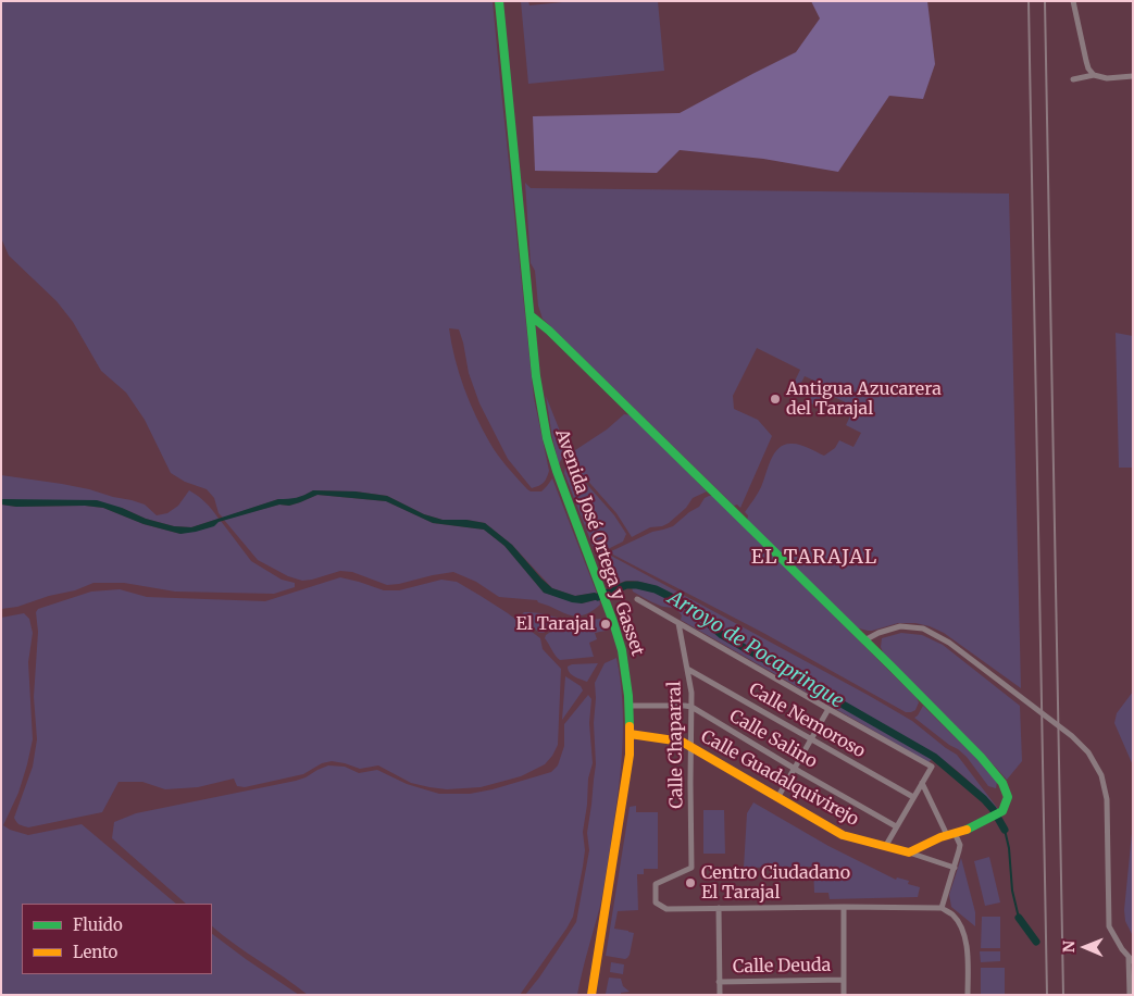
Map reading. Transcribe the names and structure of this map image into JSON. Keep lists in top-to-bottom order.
{
  "streets": {
    "street": [
      "Avenida José Ortega y Gasset",
      "Calle Nemoroso",
      "Calle Salino",
      "Calle Chaparral",
      "Calle Guadalquivirejo",
      "Calle Deuda"
    ]
  },
  "crossings": [
    ["Avenida José Ortega y Gasset", "Calle Salino"],
    ["Avenida José Ortega y Gasset", "Calle Guadalquivirejo"],
    ["Calle Nemoroso", "Calle Chaparral"],
    ["Calle Salino", "Calle Chaparral"],
    ["Calle Chaparral", "Calle Guadalquivirejo"]
  ],
  "districts": ["EL TARAJAL"],
  "water": ["Arroyo de Pocapringue"],
  "places": ["Antigua Azucarera del Tarajal", "El Tarajal", "Centro Ciudadano El Tarajal"],
  "legend": ["Fluido", "Lento"],
  "north": "left"
}
